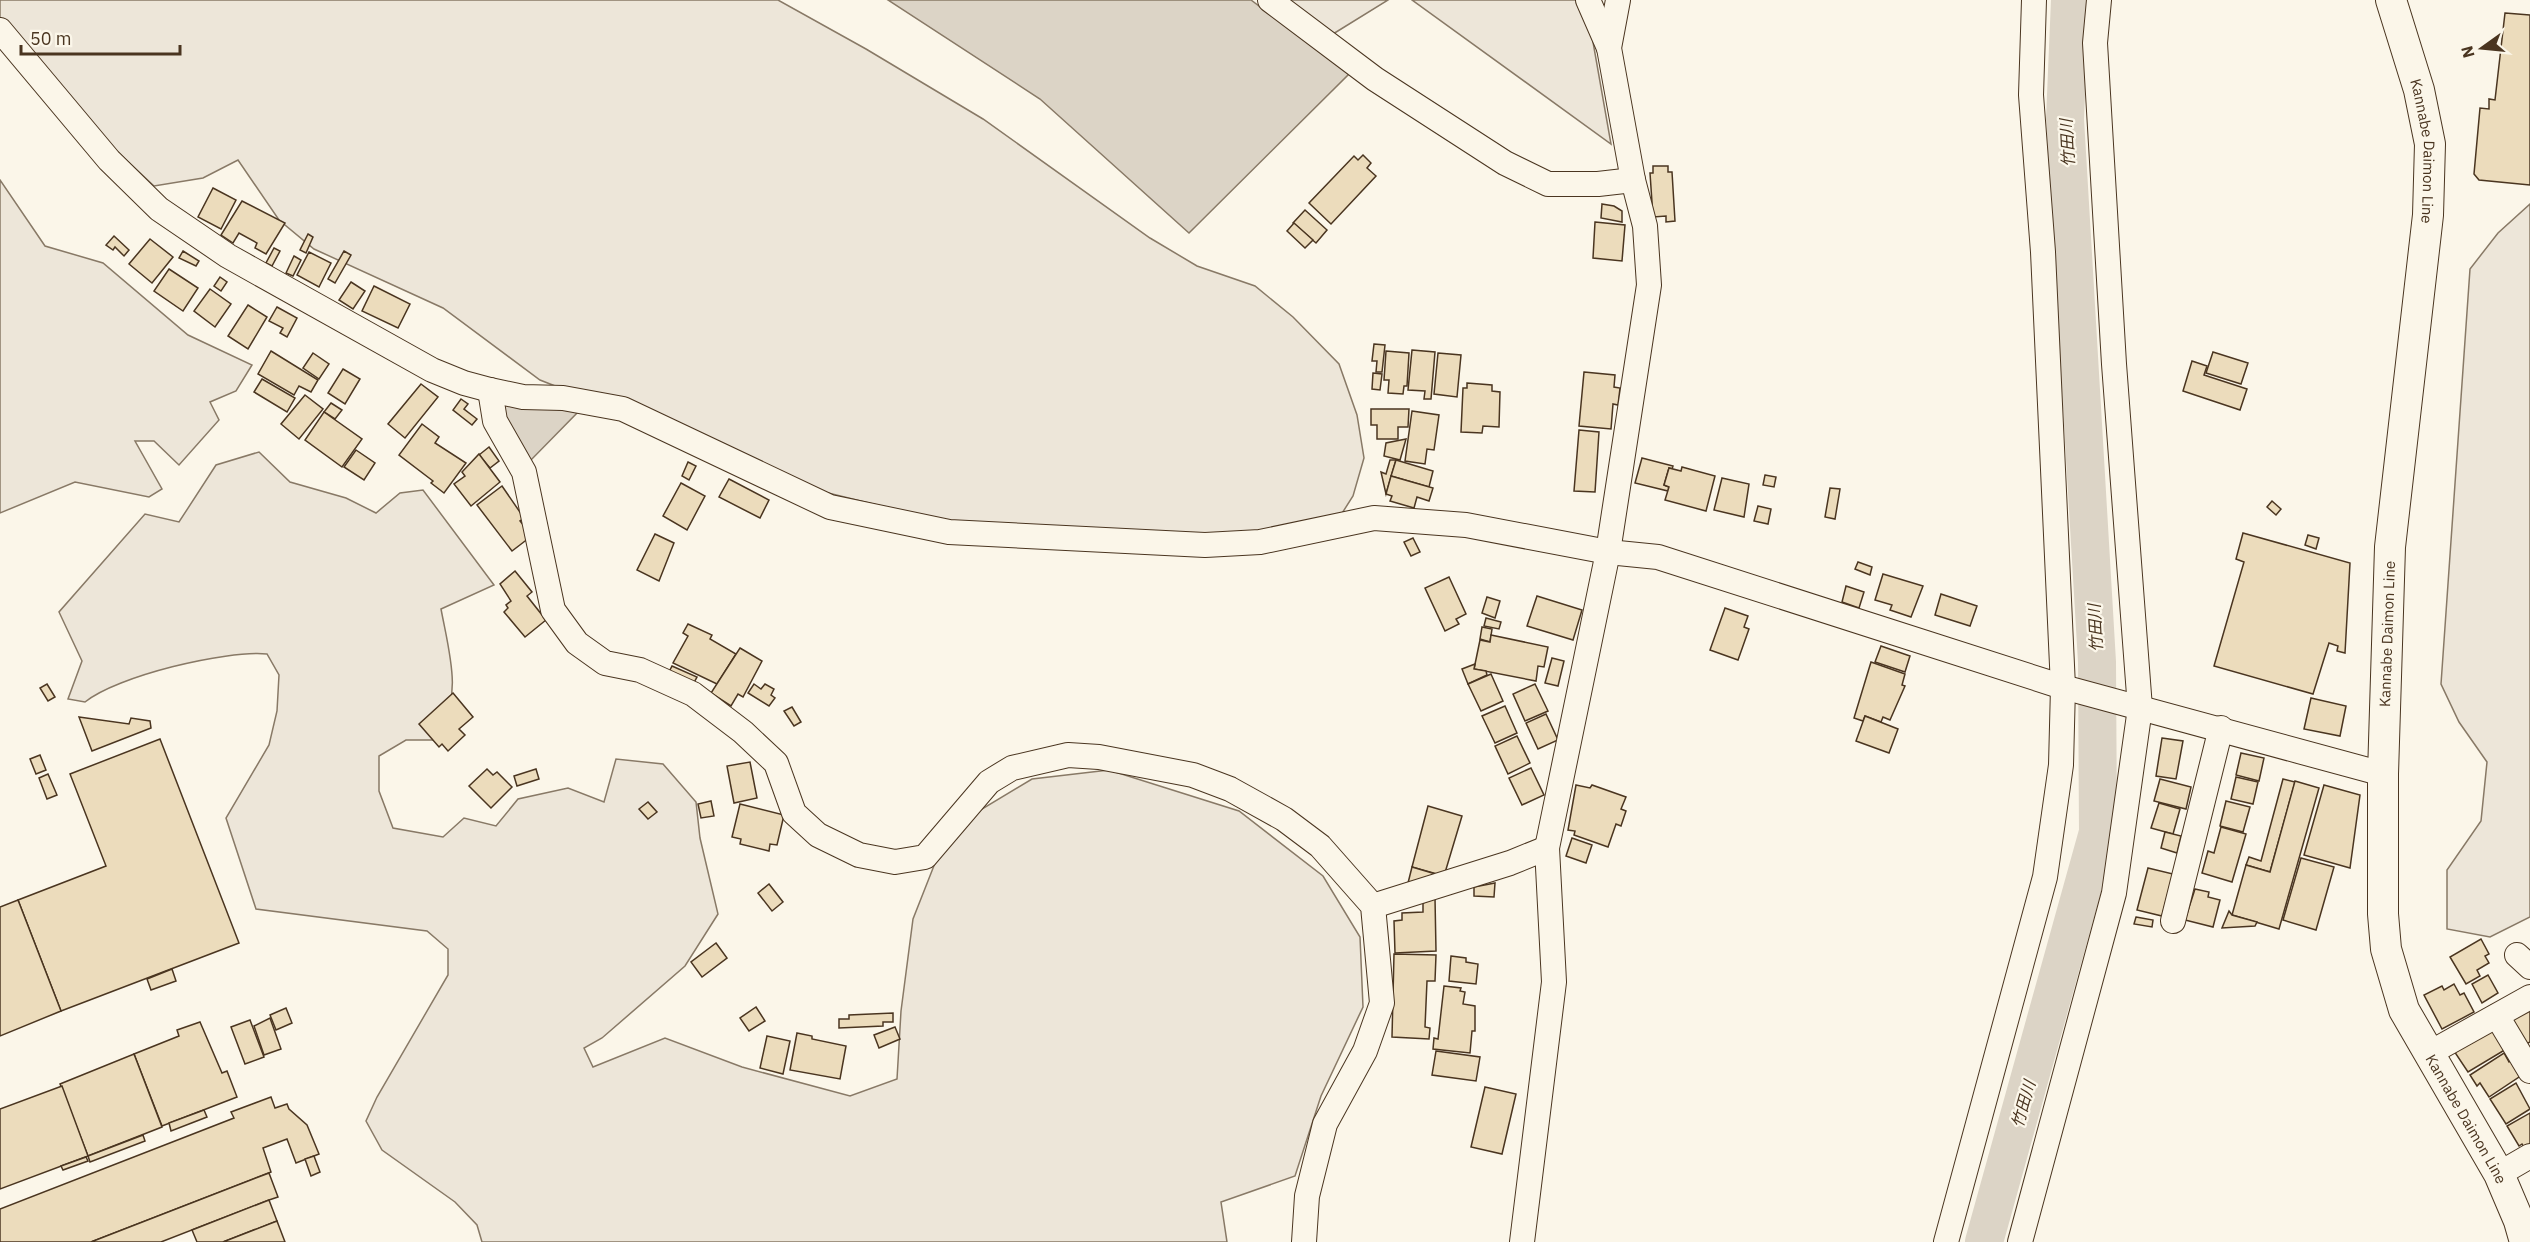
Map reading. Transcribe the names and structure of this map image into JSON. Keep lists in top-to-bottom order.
{
  "streets": {
    "main road": ["Kannabe Daimon Line"]
  },
  "water": ["竹田川"],
  "scale_bar": "50 m",
  "north": "left"
}
